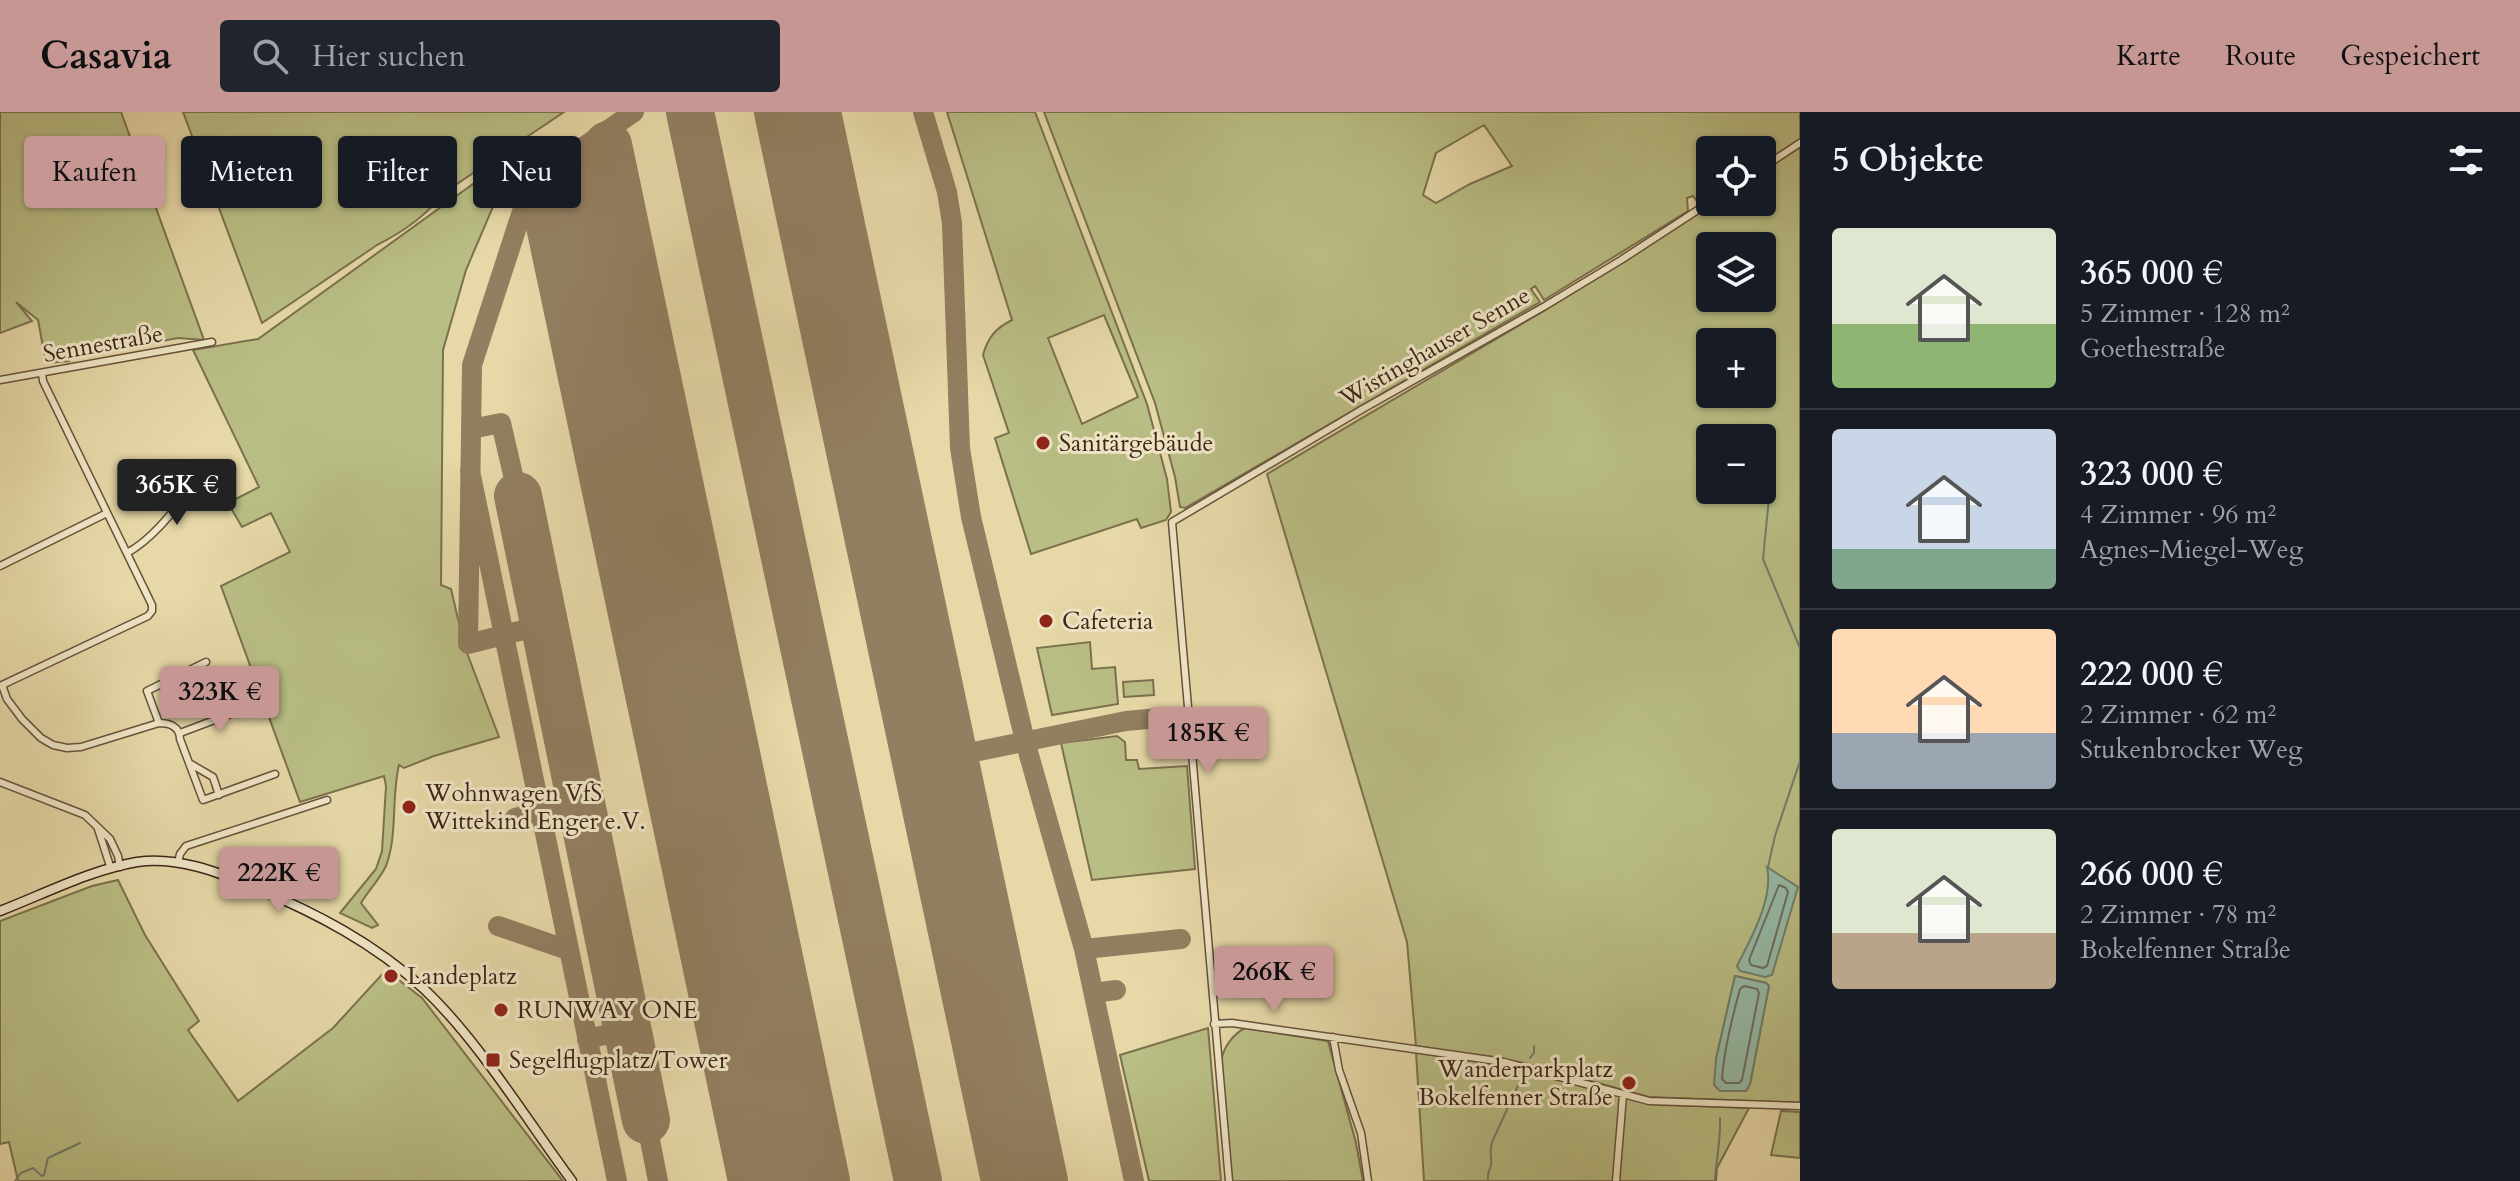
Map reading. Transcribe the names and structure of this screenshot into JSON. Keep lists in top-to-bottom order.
{
  "streets": {
    "street": ["Sennestraße", "Wistinghauser Senne"]
  },
  "places": {
    "other": [
      "Sanitärgebäude",
      "Cafeteria",
      "Wohnwagen VfS Wittekind Enger e.V.",
      "Landeplatz",
      "RUNWAY ONE",
      "Wanderparkplatz Bokelfenner Straße"
    ],
    "transit": ["Segelflugplatz/Tower"]
  },
  "page": {
    "header": "Casavia",
    "search": "Hier suchen",
    "nav": ["Karte", "Route", "Gespeichert"],
    "heading": "5 Objekte",
    "map_buttons": ["+", "−"],
    "chip": [
      "Kaufen",
      "Mieten",
      "Filter",
      "Neu"
    ],
    "list": [
      {
        "name": "365 000 €",
        "note": "5 Zimmer · 128 m² · Goethestraße"
      },
      {
        "name": "323 000 €",
        "note": "4 Zimmer · 96 m² · Agnes-Miegel-Weg"
      },
      {
        "name": "222 000 €",
        "note": "2 Zimmer · 62 m² · Stukenbrocker Weg"
      },
      {
        "name": "266 000 €",
        "note": "2 Zimmer · 78 m² · Bokelfenner Straße"
      }
    ],
    "price": [
      "365K €",
      "323K €",
      "185K €",
      "222K €",
      "266K €"
    ]
  }
}
